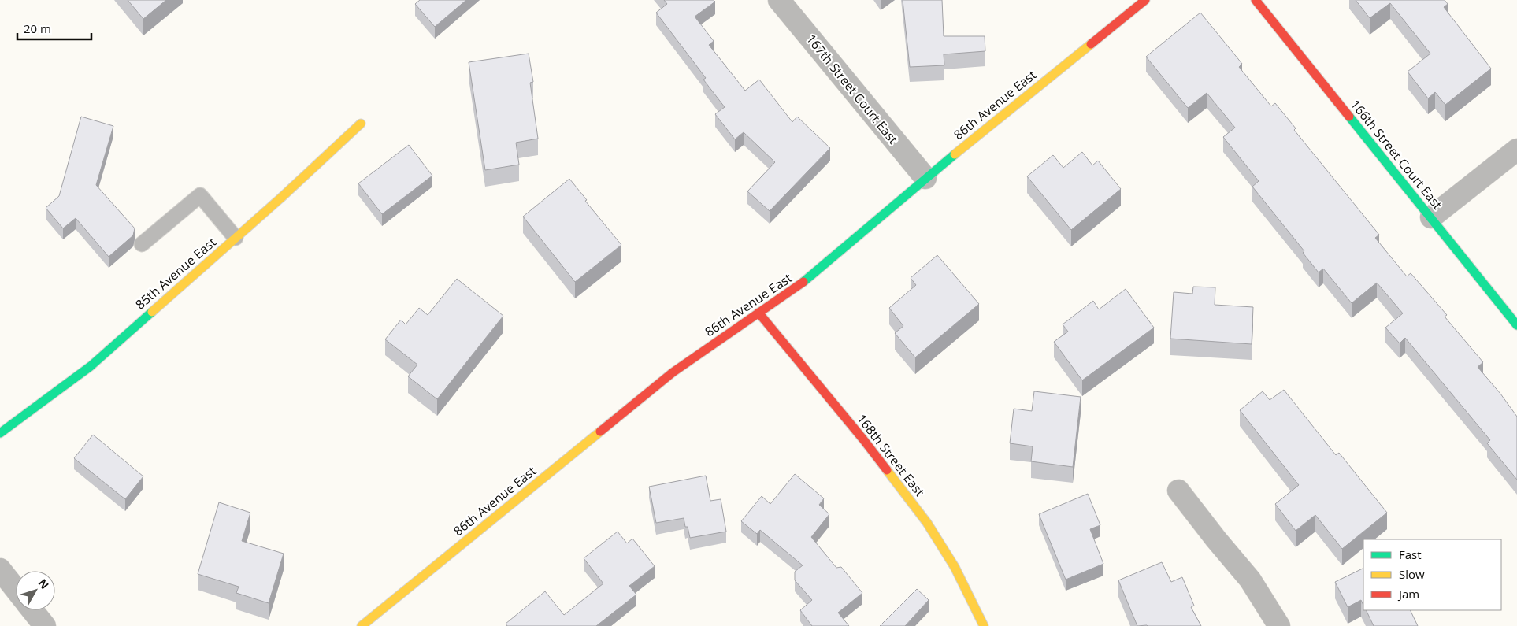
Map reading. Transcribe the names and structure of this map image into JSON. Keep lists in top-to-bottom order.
{
  "streets": {
    "street": [
      "167th Street Court East",
      "86th Avenue East",
      "166th Street Court East",
      "85th Avenue East",
      "168th Street East"
    ]
  },
  "crossings": [
    ["167th Street Court East", "86th Avenue East"],
    ["86th Avenue East", "168th Street East"]
  ],
  "legend": ["Fast", "Slow", "Jam"],
  "scale_bar": "20 m",
  "north": "top right"
}
